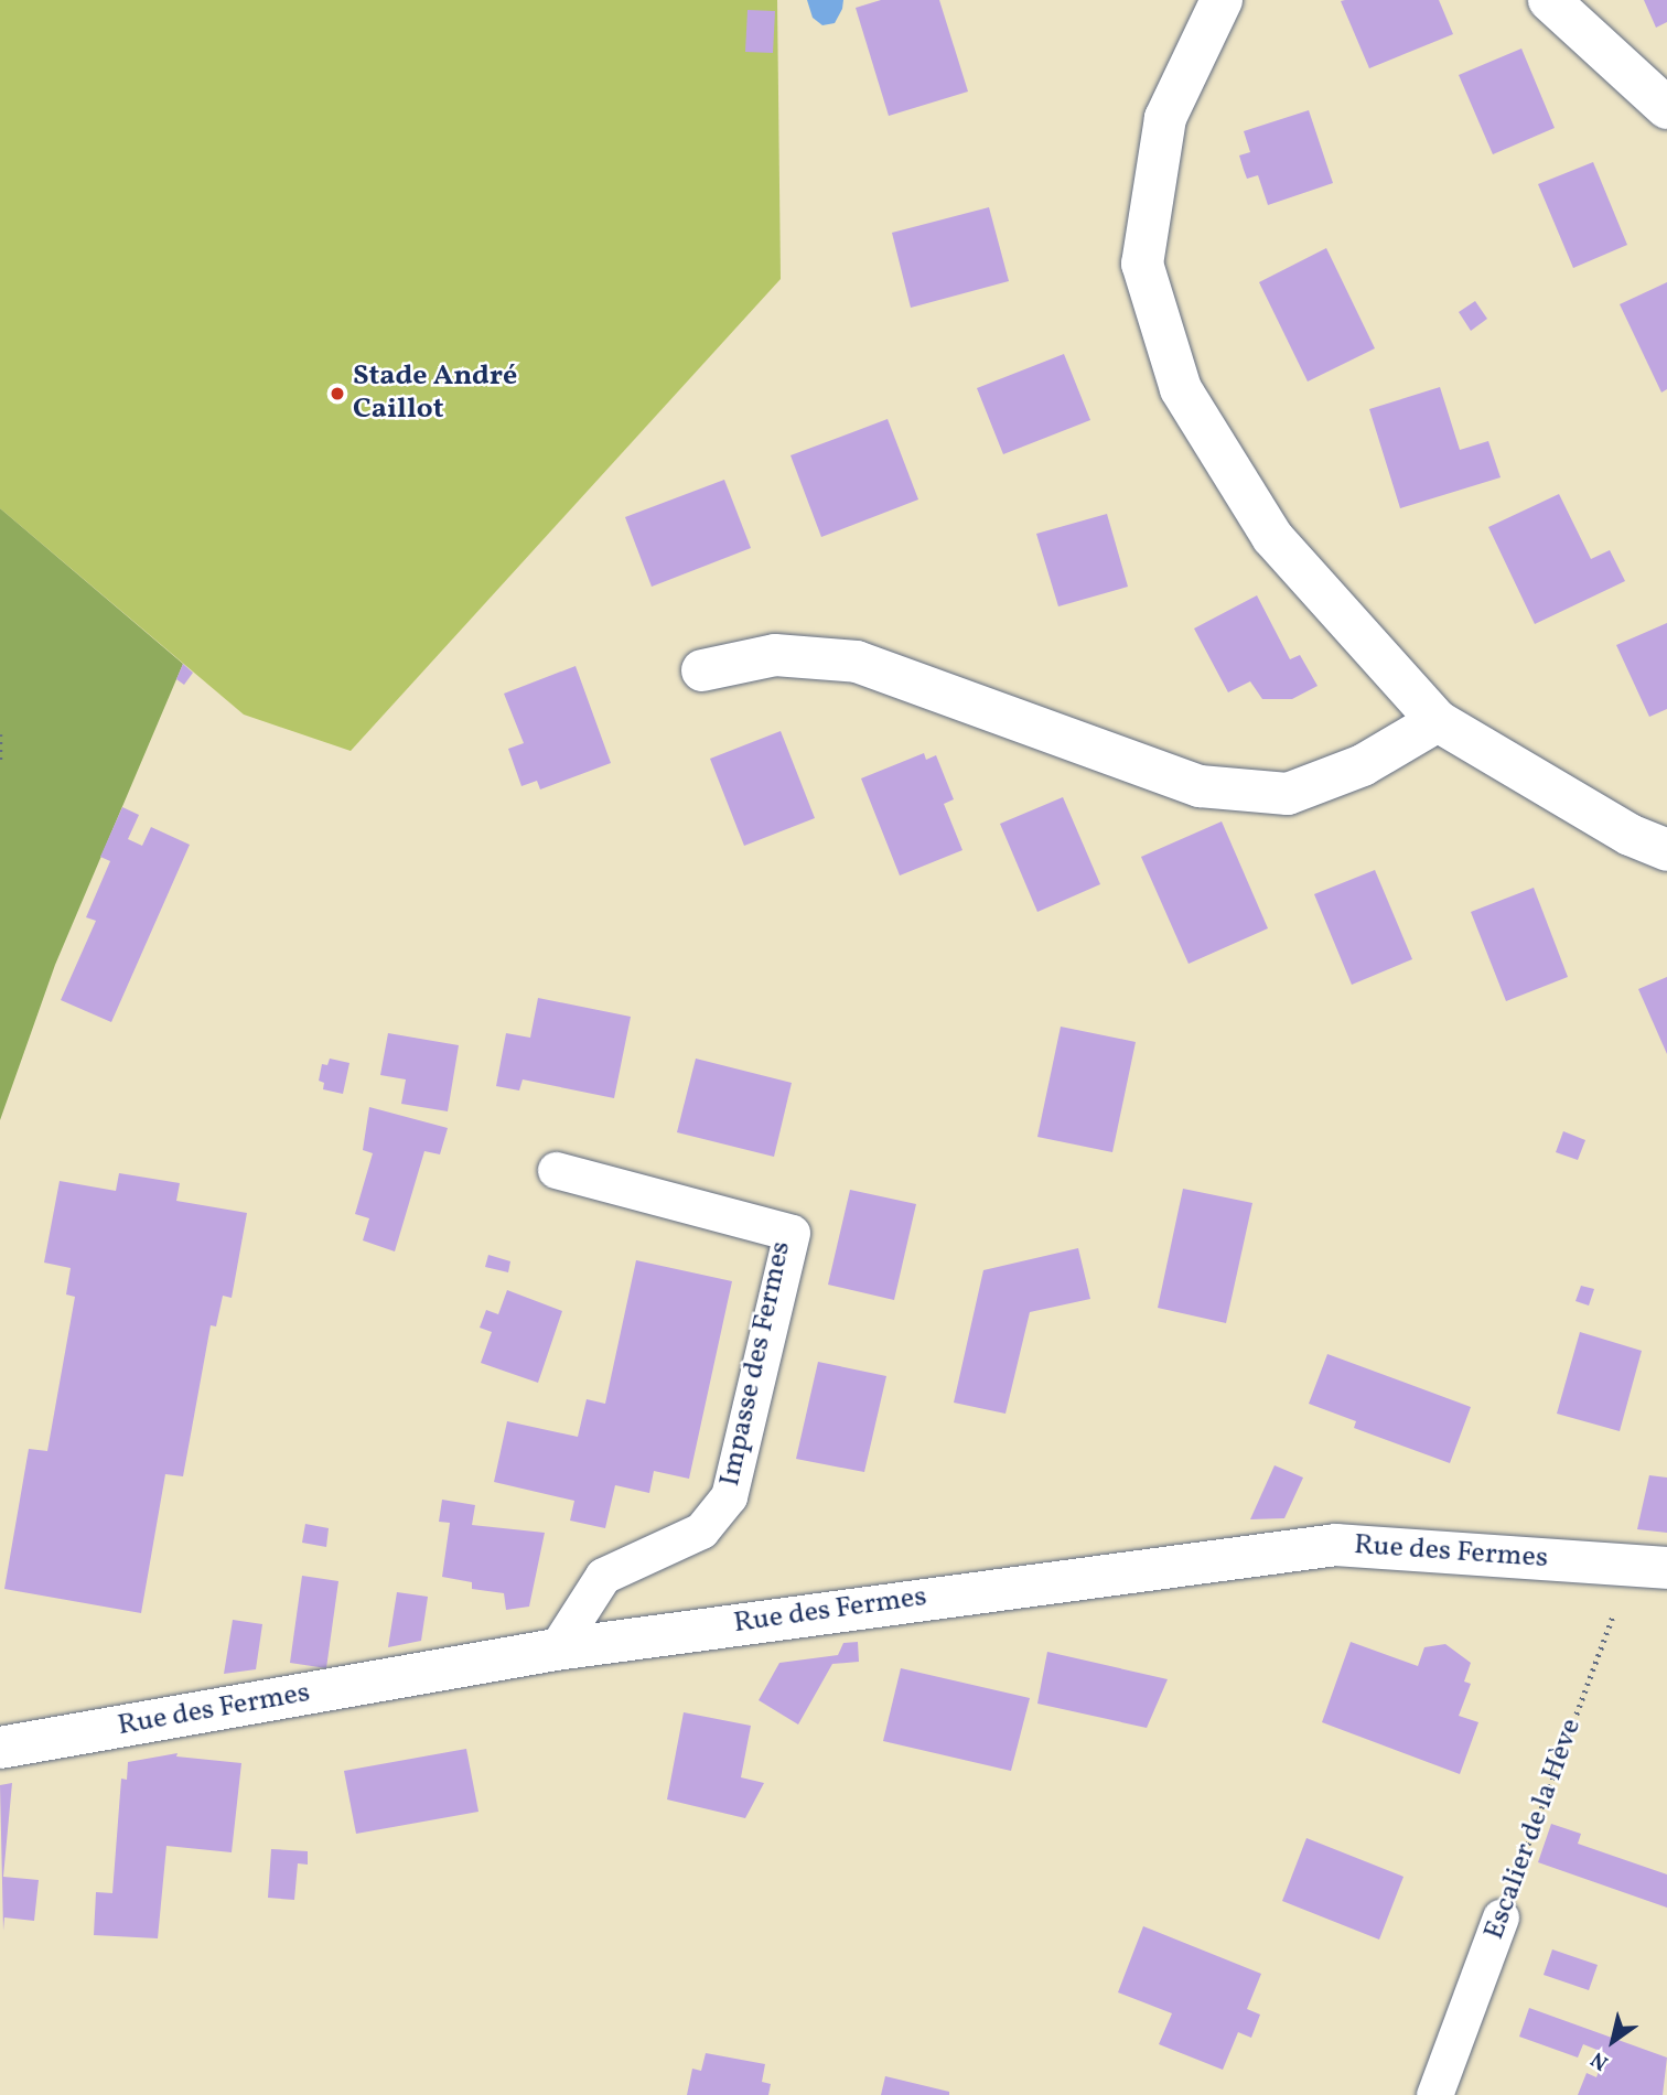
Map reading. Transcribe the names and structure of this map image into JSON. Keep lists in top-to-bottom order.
{
  "streets": {
    "street": ["Rue des Fermes"],
    "lane": ["Impasse des Fermes", "Escalier de la Hève"]
  },
  "crossings": [
    ["Impasse des Fermes", "Rue des Fermes"],
    ["Rue des Fermes", "Escalier de la Hève"]
  ],
  "places": ["Stade André Caillot"],
  "north": "bottom left"
}
